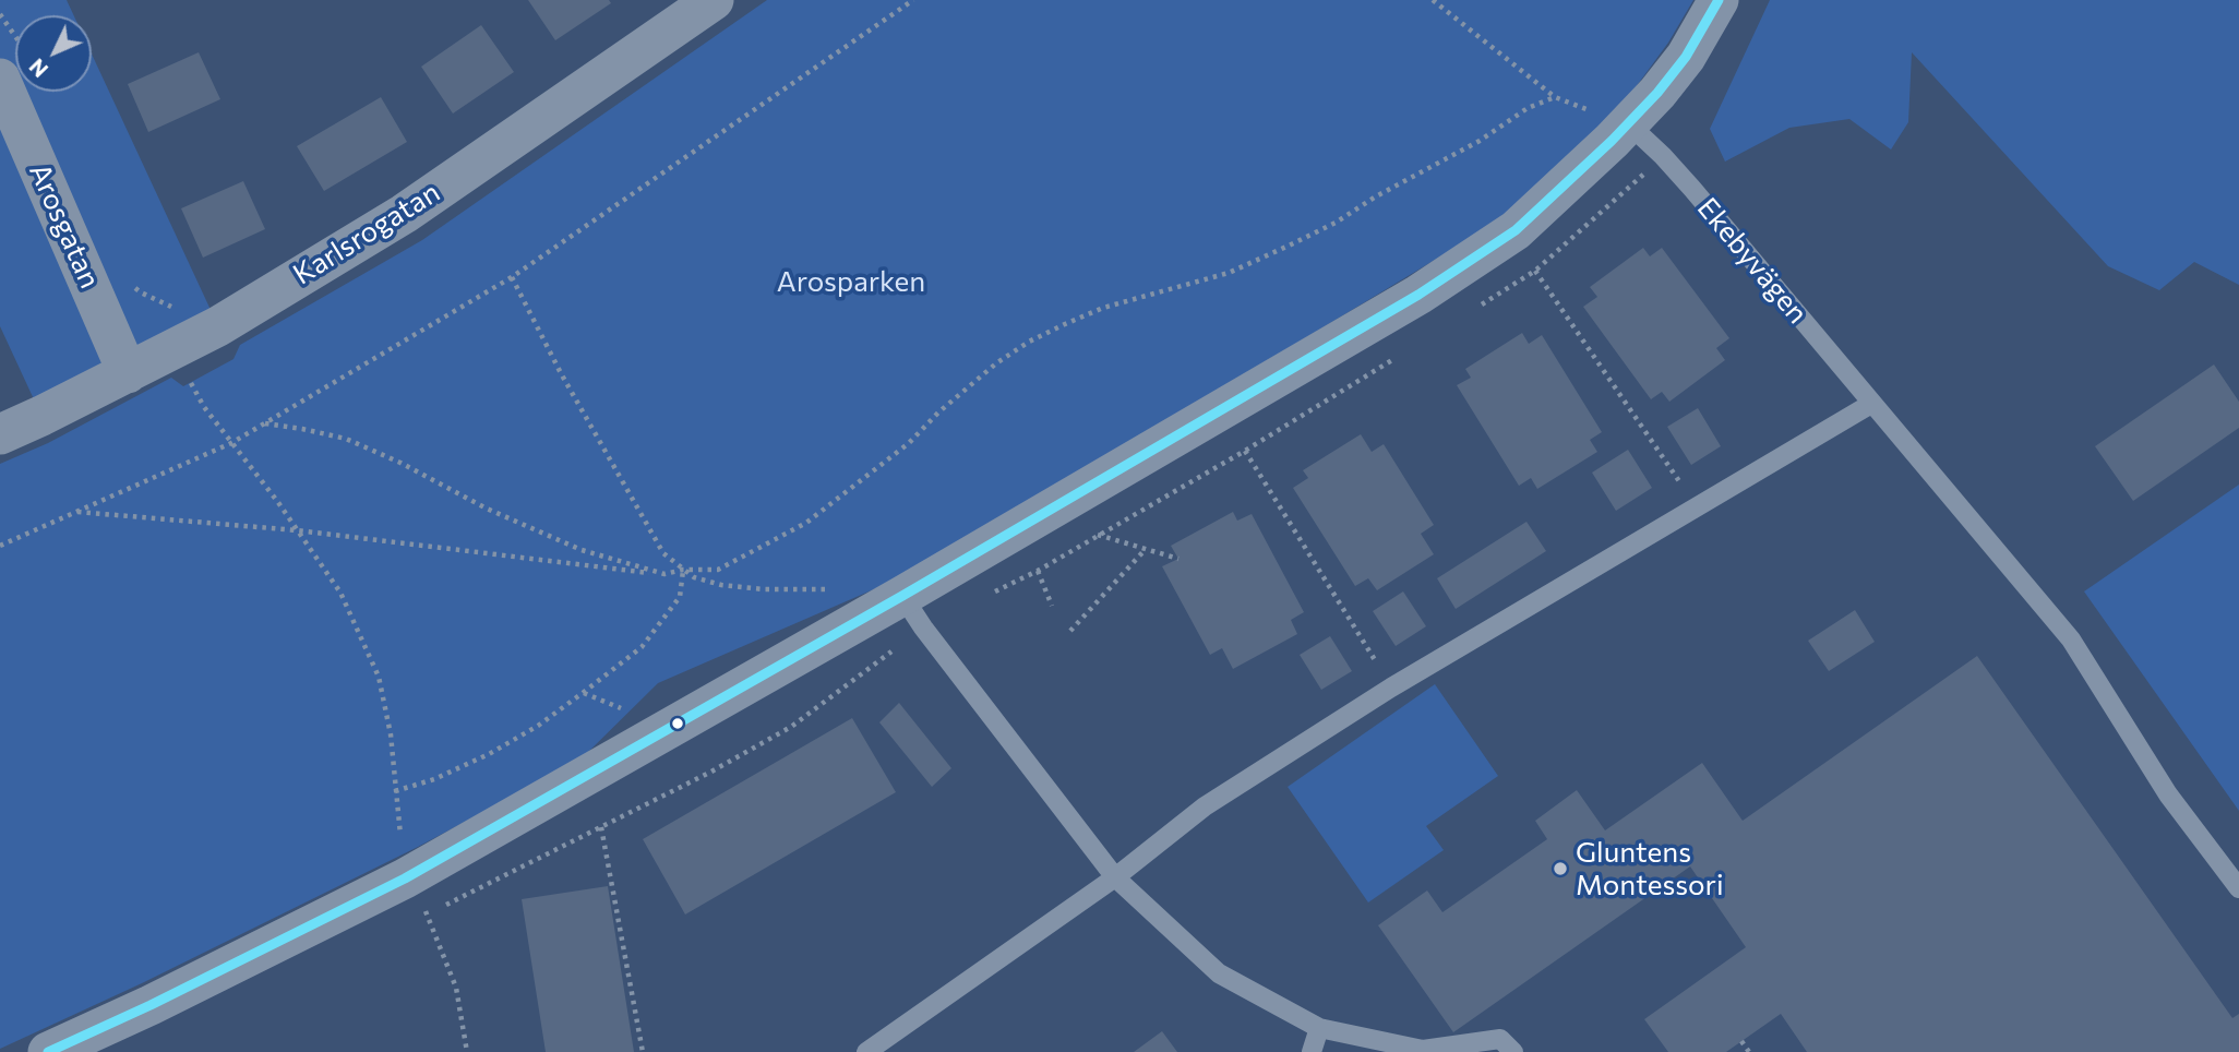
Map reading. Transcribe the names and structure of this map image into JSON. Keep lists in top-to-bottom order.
{
  "streets": {
    "street": ["Arosgatan", "Karlsrogatan"],
    "lane": ["Ekebyvägen"]
  },
  "crossings": [
    ["Arosgatan", "Karlsrogatan"]
  ],
  "parks": ["Arosparken"],
  "places": ["Gluntens Montessori"],
  "north": "bottom left"
}
